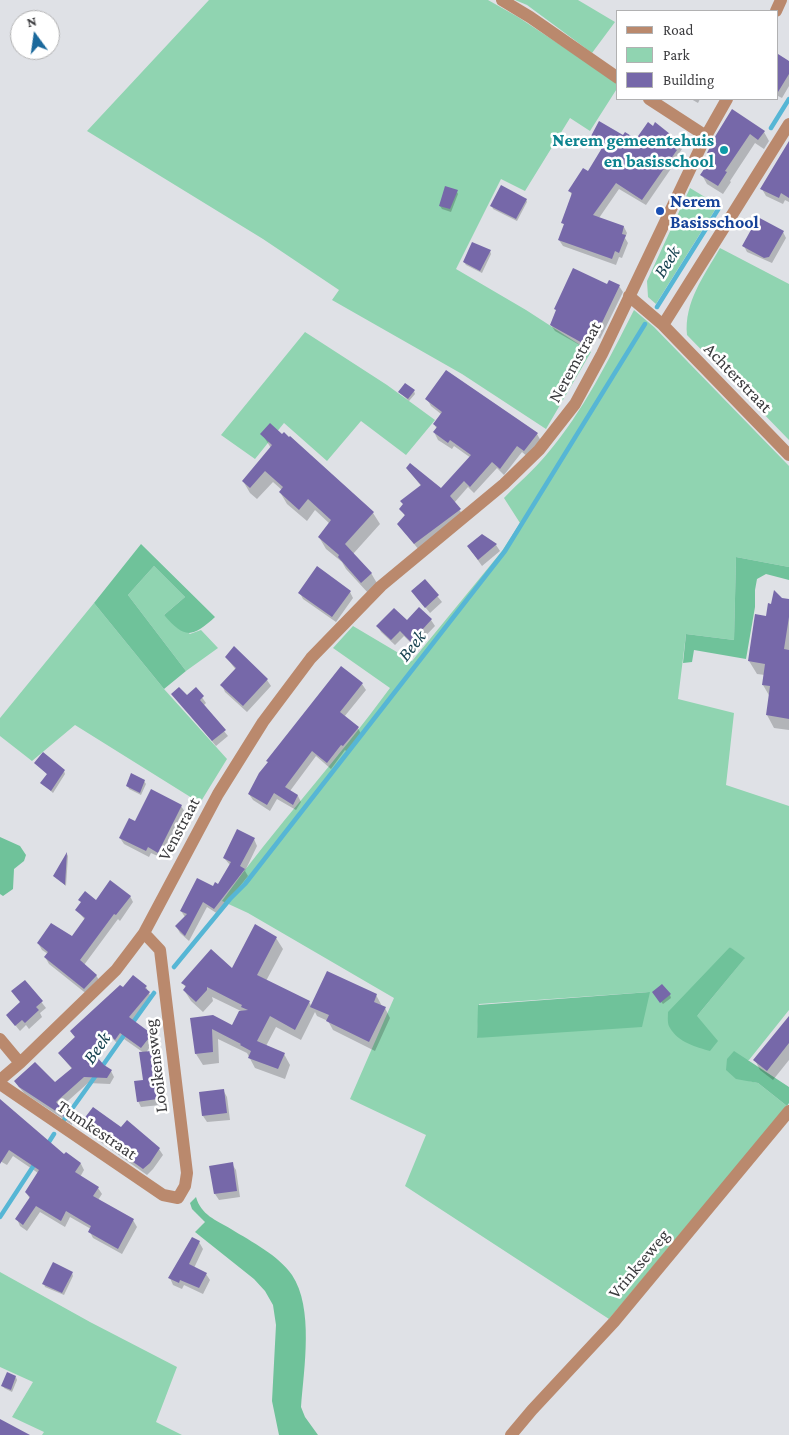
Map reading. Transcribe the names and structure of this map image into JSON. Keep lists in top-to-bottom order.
{
  "streets": {
    "street": [
      "Neremstraat",
      "Achterstraat",
      "Venstraat",
      "Looikensweg",
      "Tumkestraat",
      "Vrinkseweg"
    ]
  },
  "crossings": [
    ["Neremstraat", "Achterstraat"],
    ["Neremstraat", "Venstraat"],
    ["Venstraat", "Looikensweg"],
    ["Looikensweg", "Tumkestraat"]
  ],
  "water": ["Beek"],
  "places": ["Nerem gemeentehuis en basisschool", "Nerem Basisschool"],
  "legend": ["Road", "Park", "Building"],
  "north": "top"
}
